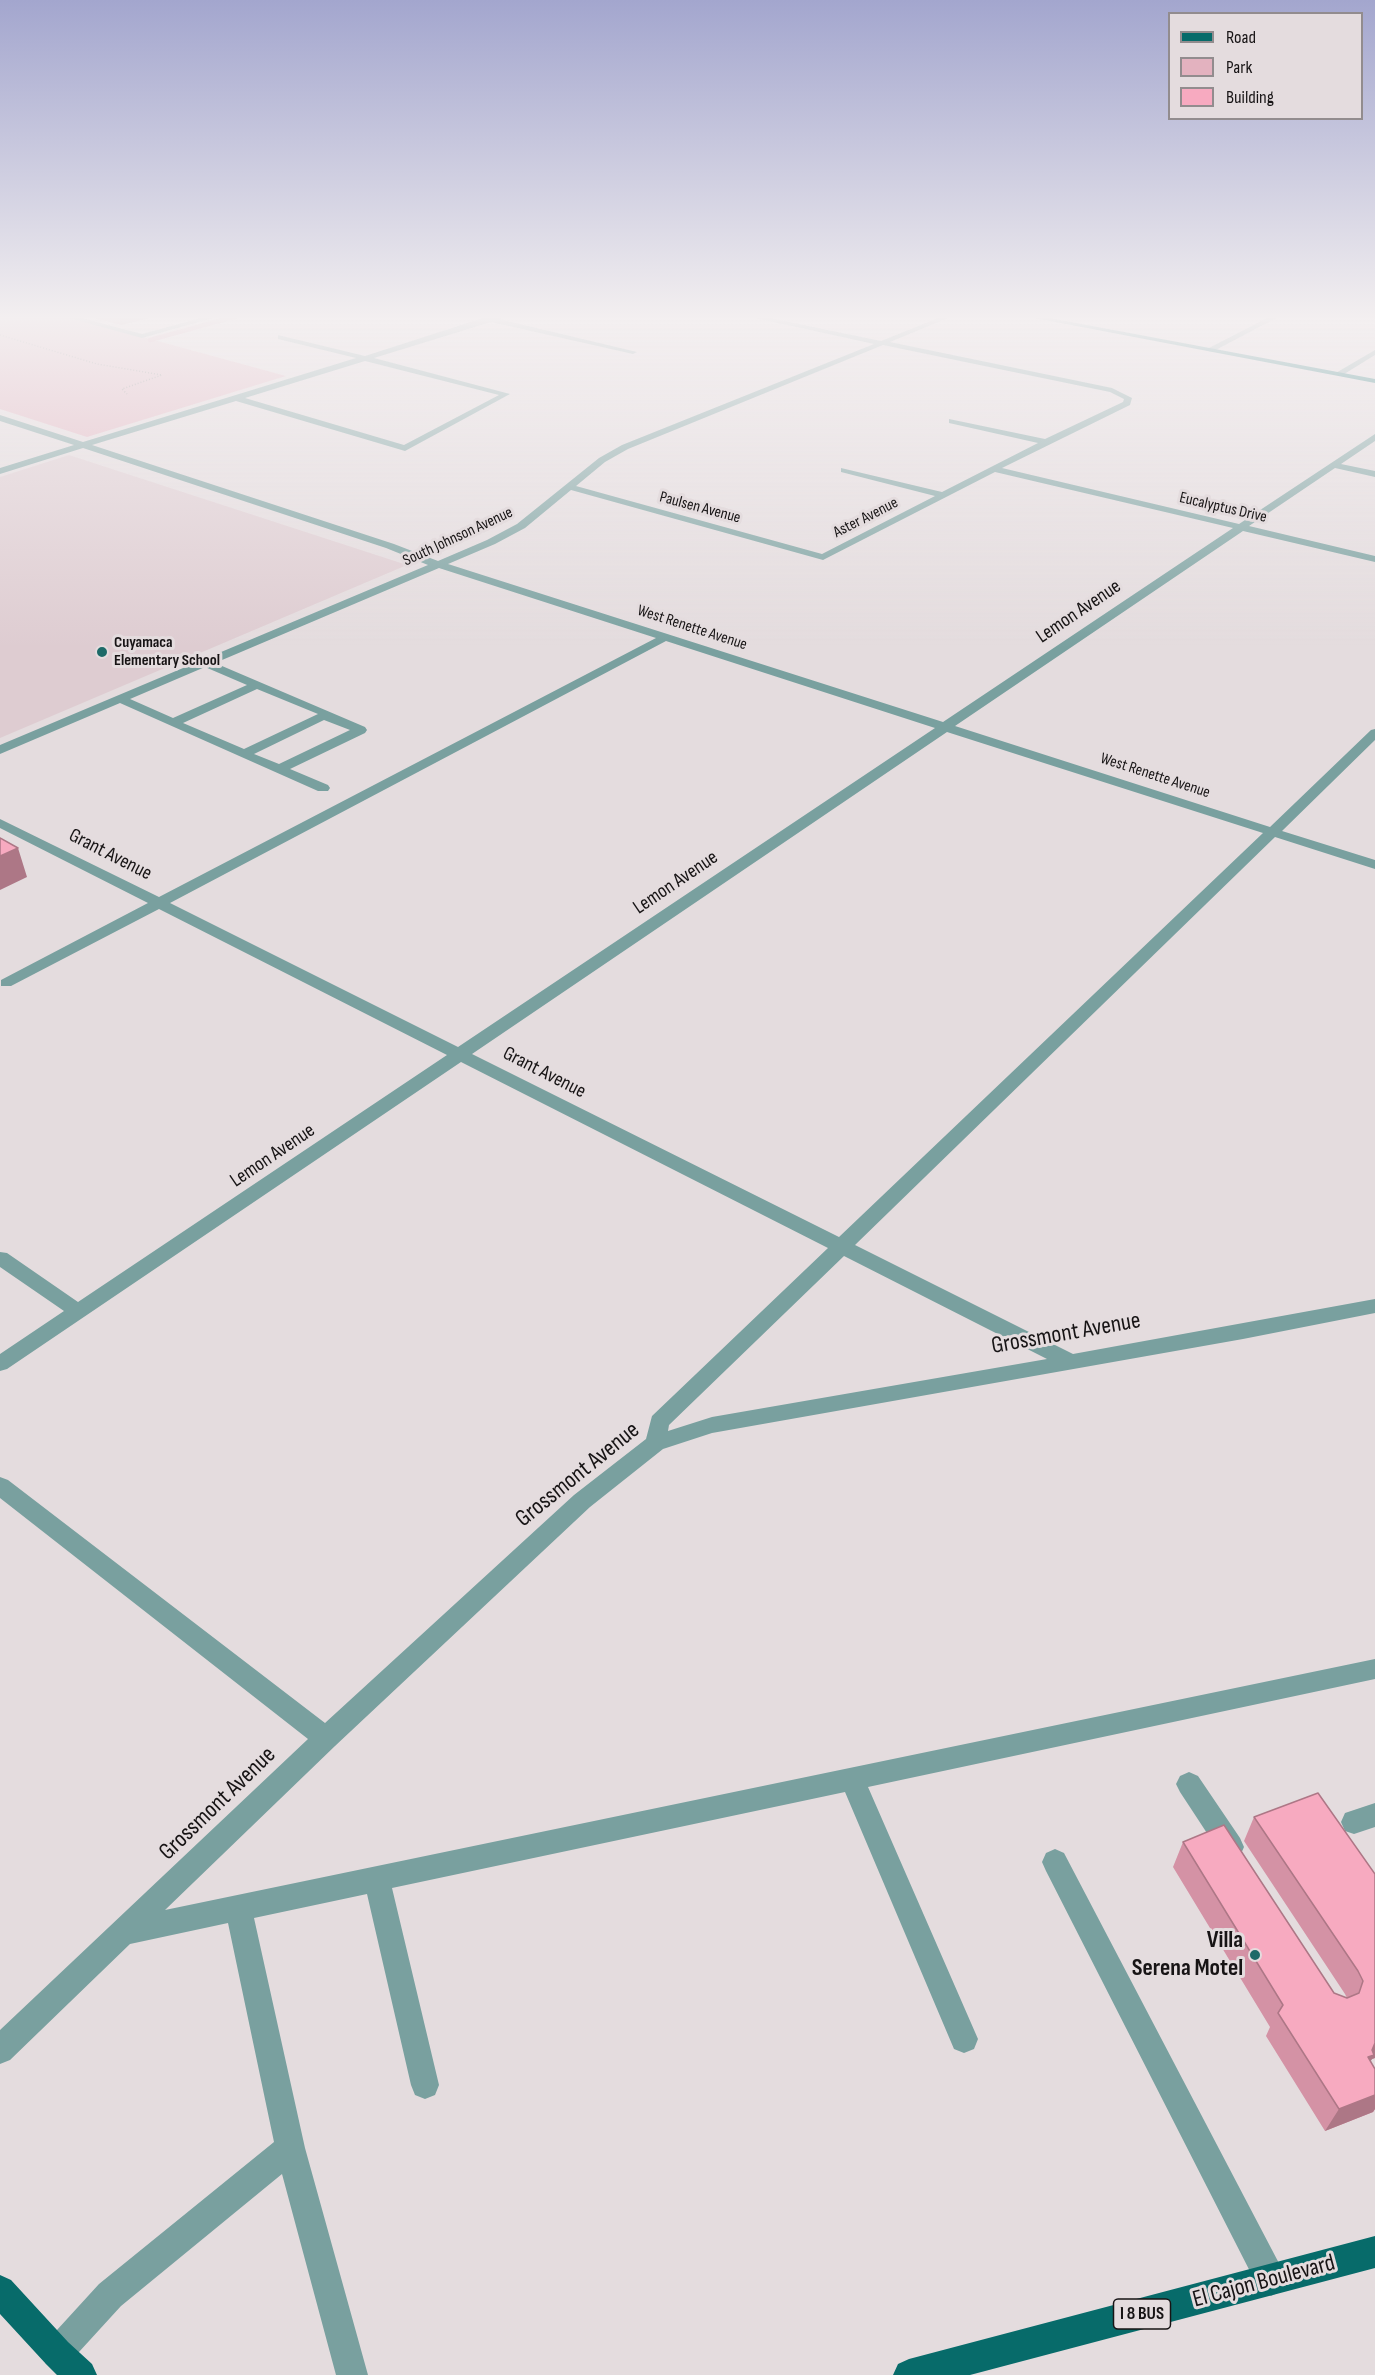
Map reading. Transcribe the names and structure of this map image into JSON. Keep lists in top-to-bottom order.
{
  "streets": {
    "main road": ["El Cajon Boulevard", "I 8 BUS"],
    "street": [
      "Paulsen Avenue",
      "Eucalyptus Drive",
      "Aster Avenue",
      "South Johnson Avenue",
      "Lemon Avenue",
      "West Renette Avenue",
      "Grant Avenue",
      "Grossmont Avenue"
    ]
  },
  "crossings": [
    ["Paulsen Avenue", "Aster Avenue"],
    ["Paulsen Avenue", "South Johnson Avenue"],
    ["Eucalyptus Drive", "Aster Avenue"],
    ["Eucalyptus Drive", "Lemon Avenue"],
    ["South Johnson Avenue", "West Renette Avenue"],
    ["Lemon Avenue", "West Renette Avenue"],
    ["Lemon Avenue", "Grant Avenue"],
    ["Grant Avenue", "Grossmont Avenue"]
  ],
  "places": ["Cuyamaca Elementary School", "Villa Serena Motel"],
  "legend": ["Road", "Park", "Building"]
}
